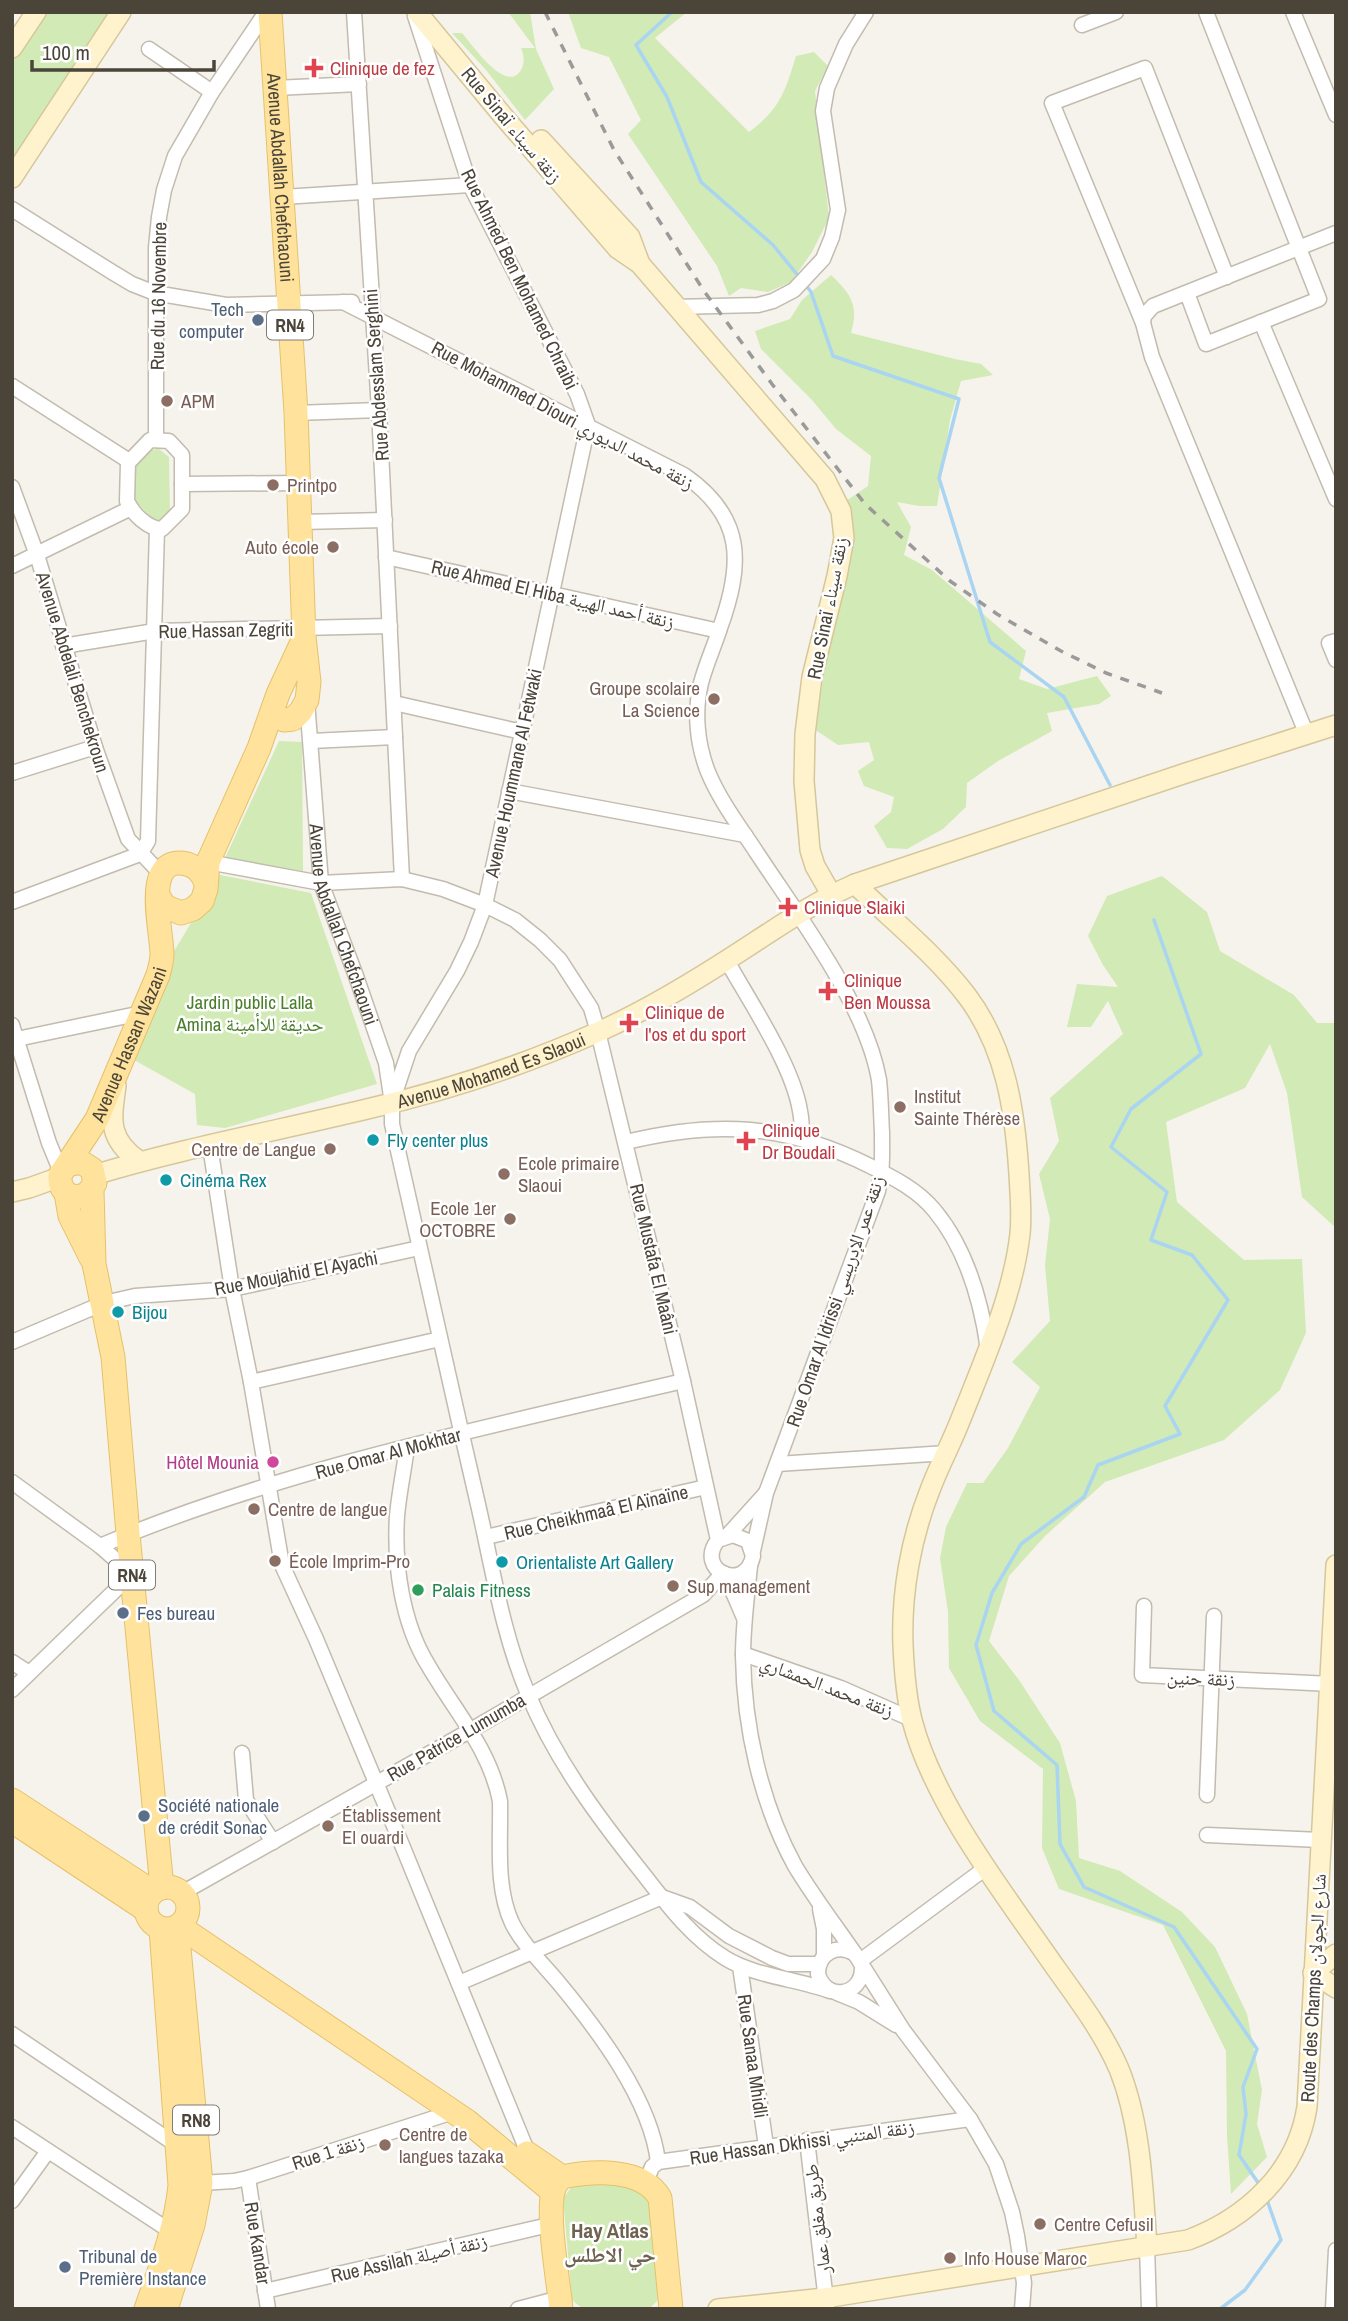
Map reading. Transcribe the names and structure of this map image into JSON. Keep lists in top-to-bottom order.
{
  "streets": {
    "main road": [
      "Avenue Abdallah Chefchaouni",
      "RN4",
      "Avenue Hassan Wazani",
      "RN8"
    ],
    "street": [
      "Rue Sinaï زنقة سيناء",
      "Rue Ahmed Ben Mohamed Chraibi",
      "Rue du 16 Novembre",
      "Rue Abdesslam Serghini",
      "Rue Mohammed Diouri زنقة محمد الديوري",
      "Rue Ahmed El Hiba زنقة أحمد الهيبة",
      "Rue Hassan Zegriti",
      "Avenue Abdelali Benchekroun",
      "Avenue Hoummane Al Fetwaki",
      "Avenue Mohamed Es Slaoui",
      "Rue Mustafa El Maâni",
      "Rue Moujahid El Ayachi",
      "Rue Omar Al Idrissi زنقة عمر الإدريسي",
      "Rue Omar Al Mokhtar",
      "Rue Cheikhmaâ El Aïnaïne",
      "زنقة حنين",
      "زنقة محمد الحمشاري",
      "Rue Patrice Lumumba",
      "Route des Champs شارع الجولان",
      "Rue Sanaa Mhidli",
      "Rue Hassan Dkhissi زنقة المتنبي",
      "Rue 1 زنقة",
      "طريق مغلق عمار",
      "Rue Kandar",
      "Rue Assilah زنقة أصيلة"
    ]
  },
  "crossings": [
    ["Rue Sinaï زنقة سيناء", "Rue Ahmed Ben Mohamed Chraibi"],
    ["Rue Sinaï زنقة سيناء", "Avenue Mohamed Es Slaoui"],
    ["Avenue Abdallah Chefchaouni", "Rue du 16 Novembre"],
    ["Avenue Abdallah Chefchaouni", "RN4"],
    ["Avenue Abdallah Chefchaouni", "Rue Hassan Zegriti"],
    ["Avenue Abdallah Chefchaouni", "Avenue Hoummane Al Fetwaki"],
    ["Avenue Abdallah Chefchaouni", "Avenue Mohamed Es Slaoui"],
    ["Avenue Abdallah Chefchaouni", "Rue Mustafa El Maâni"],
    ["Avenue Abdallah Chefchaouni", "Rue Moujahid El Ayachi"],
    ["Avenue Abdallah Chefchaouni", "Rue Omar Al Idrissi زنقة عمر الإدريسي"],
    ["Avenue Abdallah Chefchaouni", "Rue Omar Al Mokhtar"],
    ["Avenue Abdallah Chefchaouni", "Rue Cheikhmaâ El Aïnaïne"],
    ["Avenue Abdallah Chefchaouni", "Rue Patrice Lumumba"],
    ["Avenue Abdallah Chefchaouni", "Rue Sanaa Mhidli"],
    ["Rue Ahmed Ben Mohamed Chraibi", "Rue Mohammed Diouri زنقة محمد الديوري"],
    ["Rue Ahmed Ben Mohamed Chraibi", "Avenue Hoummane Al Fetwaki"],
    ["RN4", "Avenue Abdelali Benchekroun"],
    ["RN4", "Avenue Hassan Wazani"],
    ["RN4", "Avenue Mohamed Es Slaoui"],
    ["RN4", "Rue Mustafa El Maâni"],
    ["RN4", "Rue Moujahid El Ayachi"],
    ["RN4", "Rue Omar Al Mokhtar"],
    ["RN4", "Rue Patrice Lumumba"],
    ["RN4", "RN8"],
    ["Rue Abdesslam Serghini", "Rue Mohammed Diouri زنقة محمد الديوري"],
    ["Rue Abdesslam Serghini", "Rue Ahmed El Hiba زنقة أحمد الهيبة"],
    ["Rue Abdesslam Serghini", "Rue Hassan Zegriti"],
    ["Rue Abdesslam Serghini", "Rue Mustafa El Maâni"],
    ["Rue Mohammed Diouri زنقة محمد الديوري", "Rue Ahmed El Hiba زنقة أحمد الهيبة"],
    ["Rue Mohammed Diouri زنقة محمد الديوري", "Avenue Hoummane Al Fetwaki"],
    ["Rue Mohammed Diouri زنقة محمد الديوري", "Avenue Mohamed Es Slaoui"],
    ["Rue Mohammed Diouri زنقة محمد الديوري", "Rue Omar Al Idrissi زنقة عمر الإدريسي"],
    ["Rue Ahmed El Hiba زنقة أحمد الهيبة", "Avenue Hoummane Al Fetwaki"],
    ["Rue Hassan Zegriti", "Avenue Abdelali Benchekroun"],
    ["Avenue Abdelali Benchekroun", "Avenue Hassan Wazani"],
    ["Avenue Abdelali Benchekroun", "Rue Mustafa El Maâni"],
    ["Avenue Hoummane Al Fetwaki", "Avenue Mohamed Es Slaoui"],
    ["Avenue Hoummane Al Fetwaki", "Rue Mustafa El Maâni"],
    ["Avenue Hassan Wazani", "Avenue Mohamed Es Slaoui"],
    ["Avenue Hassan Wazani", "Rue Mustafa El Maâni"],
    ["Avenue Mohamed Es Slaoui", "Rue Mustafa El Maâni"],
    ["Avenue Mohamed Es Slaoui", "Rue Omar Al Idrissi زنقة عمر الإدريسي"],
    ["Rue Mustafa El Maâni", "Rue Omar Al Idrissi زنقة عمر الإدريسي"],
    ["Rue Mustafa El Maâni", "Rue Omar Al Mokhtar"],
    ["Rue Mustafa El Maâni", "Rue Cheikhmaâ El Aïnaïne"],
    ["Rue Mustafa El Maâni", "Rue Patrice Lumumba"],
    ["Rue Omar Al Idrissi زنقة عمر الإدريسي", "زنقة محمد الحمشاري"],
    ["Rue Omar Al Idrissi زنقة عمر الإدريسي", "Rue Patrice Lumumba"],
    ["Rue Omar Al Idrissi زنقة عمر الإدريسي", "Route des Champs شارع الجولان"],
    ["Rue Omar Al Idrissi زنقة عمر الإدريسي", "Rue Hassan Dkhissi زنقة المتنبي"],
    ["زنقة حنين", "Route des Champs شارع الجولان"],
    ["Rue Patrice Lumumba", "RN8"],
    ["Route des Champs شارع الجولان", "طريق مغلق عمار"],
    ["Rue Sanaa Mhidli", "Rue Hassan Dkhissi زنقة المتنبي"],
    ["RN8", "Rue 1 زنقة"],
    ["Rue Hassan Dkhissi زنقة المتنبي", "طريق مغلق عمار"],
    ["Rue 1 زنقة", "Rue Kandar"],
    ["Rue Kandar", "Rue Assilah زنقة أصيلة"]
  ],
  "districts": ["Hay Atlas حي الاطلس"],
  "parks": ["Jardin public Lalla Amina حديقة للاأمينة"],
  "places": {
    "health": [
      "Clinique de fez",
      "Clinique Slaiki",
      "Clinique Ben Moussa",
      "Clinique de l'os et du sport",
      "Clinique Dr Boudali"
    ],
    "other": [
      "Tech computer",
      "APM",
      "Printpo",
      "Auto école",
      "Groupe scolaire La Science",
      "Institut Sainte Thérèse",
      "Fly center plus",
      "Centre de Langue",
      "Ecole primaire Slaoui",
      "Cinéma Rex",
      "Ecole 1er OCTOBRE",
      "Bijou",
      "Hôtel Mounia",
      "Centre de langue",
      "École Imprim-Pro",
      "Orientaliste Art Gallery",
      "Sup management",
      "Palais Fitness",
      "Fes bureau",
      "Société nationale de crédit Sonac",
      "Établissement El ouardi",
      "Centre de langues tazaka",
      "Centre Cefusil",
      "Info House Maroc",
      "Tribunal de Première Instance"
    ]
  },
  "scale_bar": "100 m"
}
